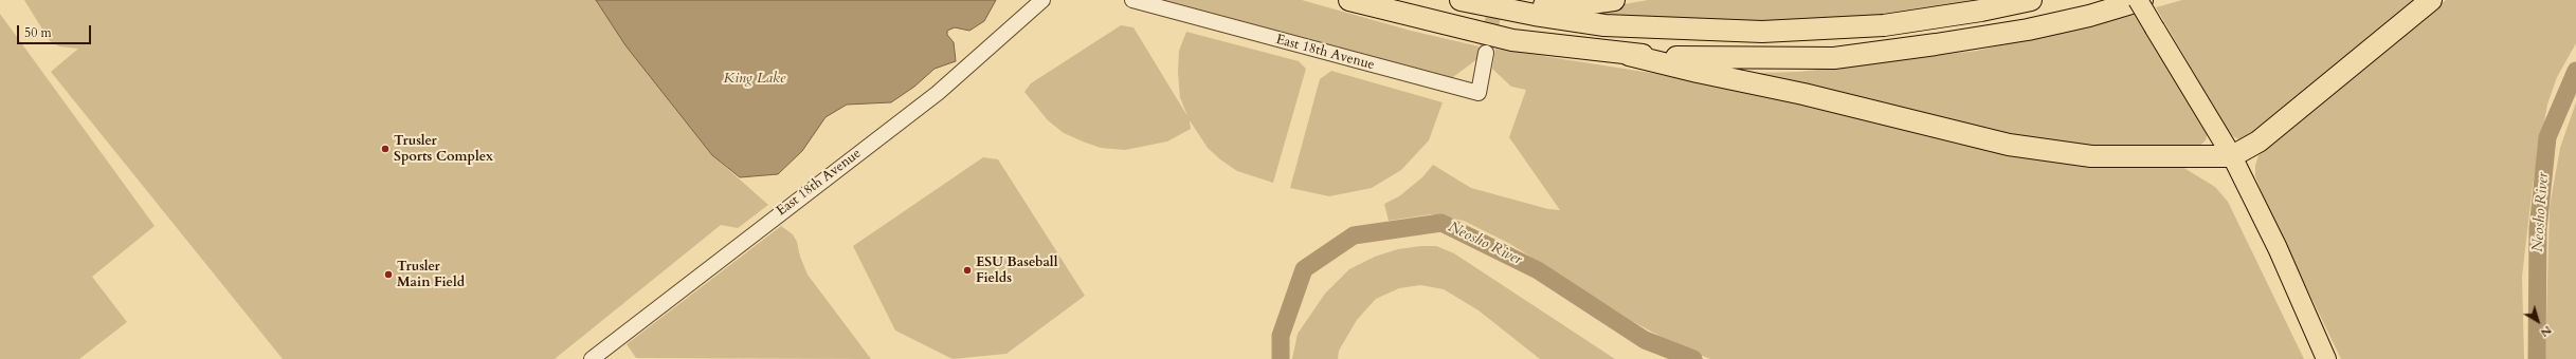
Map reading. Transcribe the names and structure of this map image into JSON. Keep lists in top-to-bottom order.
{
  "streets": {
    "street": ["East 18th Avenue"]
  },
  "water": ["King Lake", "Neosho River"],
  "places": ["Trusler Sports Complex", "ESU Baseball Fields", "Trusler Main Field"],
  "scale_bar": "50 m",
  "north": "bottom right"
}
